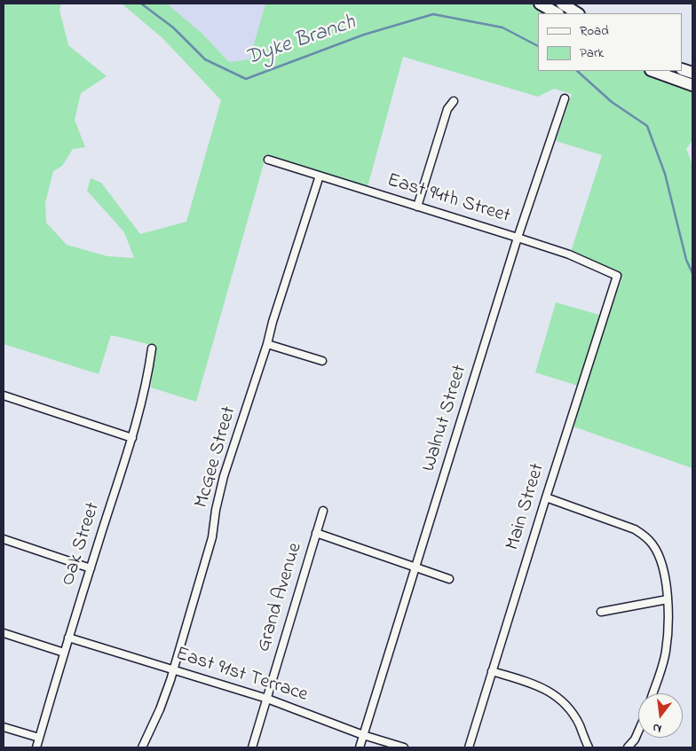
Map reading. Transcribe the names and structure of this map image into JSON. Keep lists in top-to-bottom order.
{
  "streets": {
    "street": [
      "East 94th Street",
      "Walnut Street",
      "McGee Street",
      "Main Street",
      "Oak Street",
      "Grand Avenue",
      "East 91st Terrace"
    ]
  },
  "crossings": [
    ["East 94th Street", "Walnut Street"],
    ["East 94th Street", "McGee Street"],
    ["East 94th Street", "Main Street"],
    ["Walnut Street", "East 91st Terrace"],
    ["McGee Street", "East 91st Terrace"],
    ["Oak Street", "East 91st Terrace"],
    ["Grand Avenue", "East 91st Terrace"]
  ],
  "water": ["Dyke Branch"],
  "legend": ["Road", "Park"],
  "north": "bottom"
}
